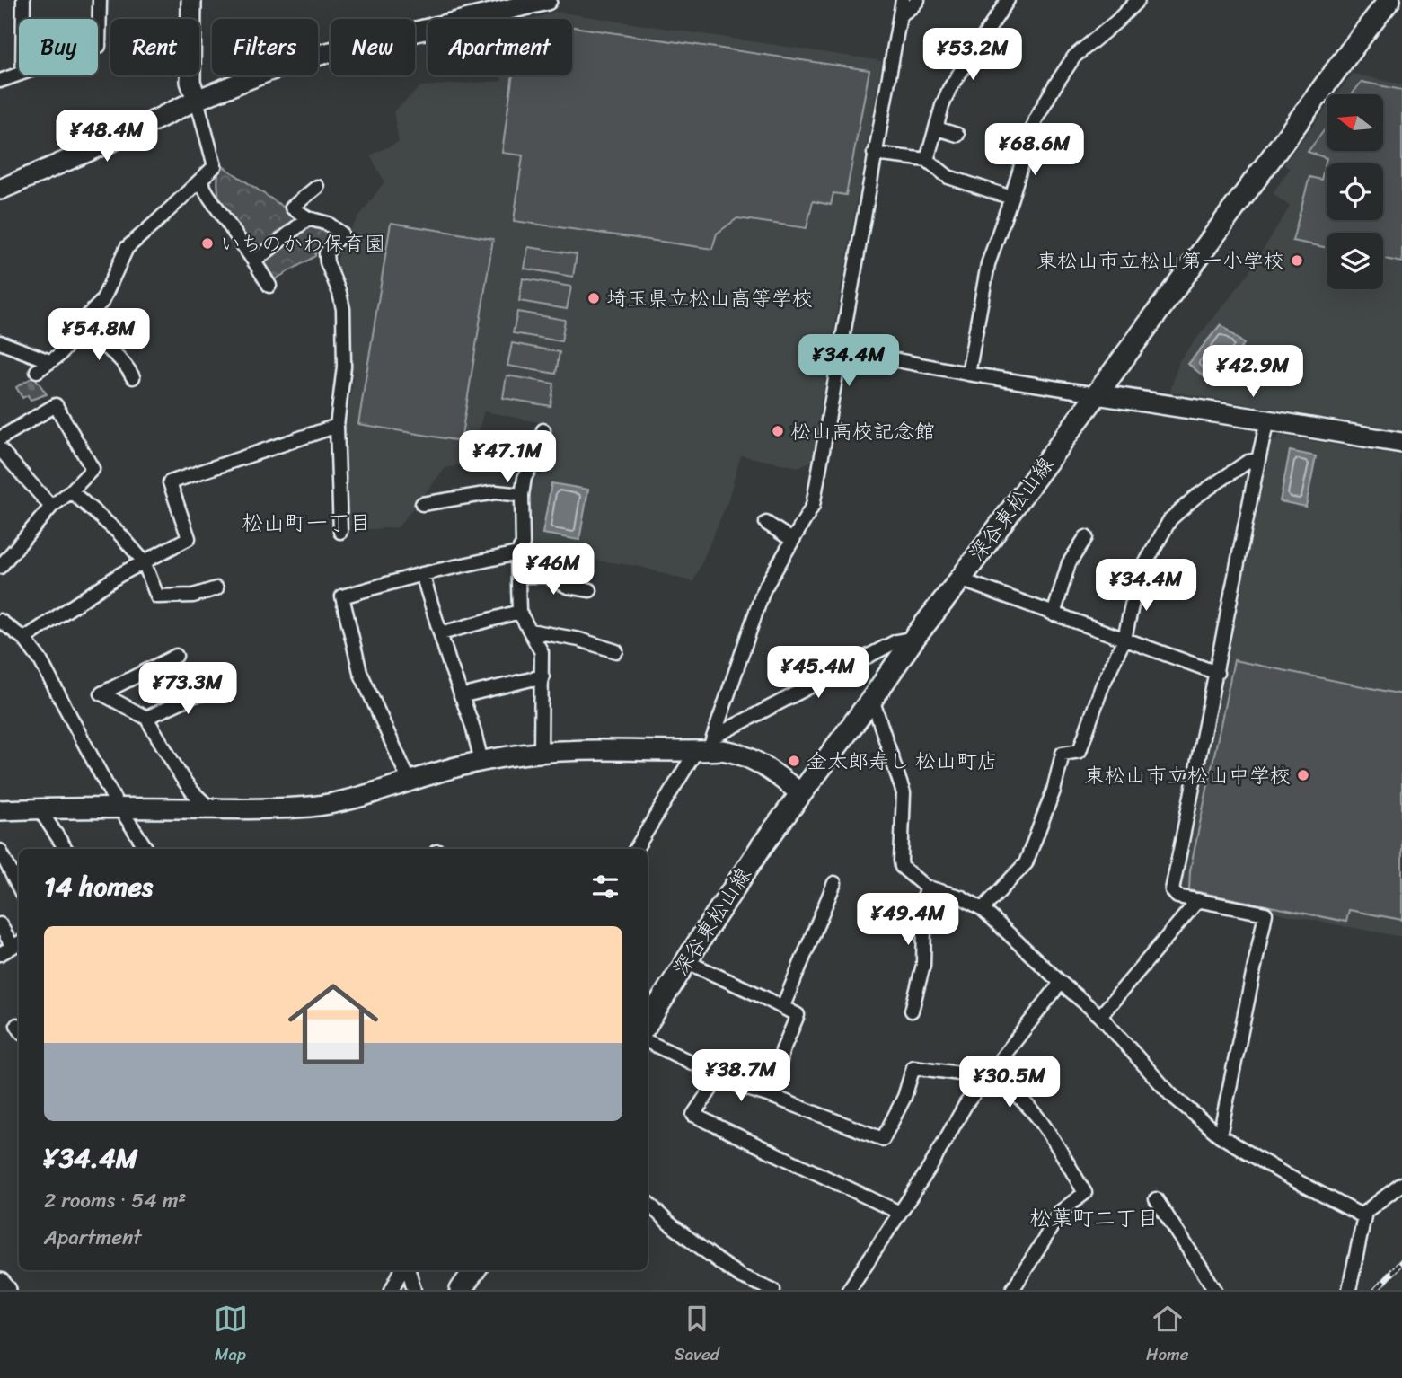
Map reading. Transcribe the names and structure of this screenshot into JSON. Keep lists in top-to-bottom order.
{
  "streets": {
    "main road": ["深谷東松山線"]
  },
  "districts": ["松山町一丁目", "松葉町二丁目"],
  "places": [
    "いちのかわ保育園",
    "東松山市立松山第一小学校",
    "埼玉県立松山高等学校",
    "松山高校記念館",
    "金太郎寿し 松山町店",
    "東松山市立松山中学校"
  ],
  "north": "left",
  "page": {
    "chip": [
      "Buy",
      "Rent",
      "Filters",
      "New",
      "Apartment"
    ],
    "price": [
      "¥53.2M",
      "¥48.4M",
      "¥68.6M",
      "¥54.8M",
      "¥34.4M",
      "¥42.9M",
      "¥47.1M",
      "¥46M",
      "¥34.4M",
      "¥45.4M",
      "¥73.3M",
      "¥49.4M",
      "¥38.7M",
      "¥30.5M"
    ],
    "heading": "14 homes",
    "list": [
      {
        "name": "¥34.4M",
        "note": "2 rooms · 54 m² · Apartment"
      }
    ],
    "tabs": ["Map", "Saved", "Home"]
  }
}
